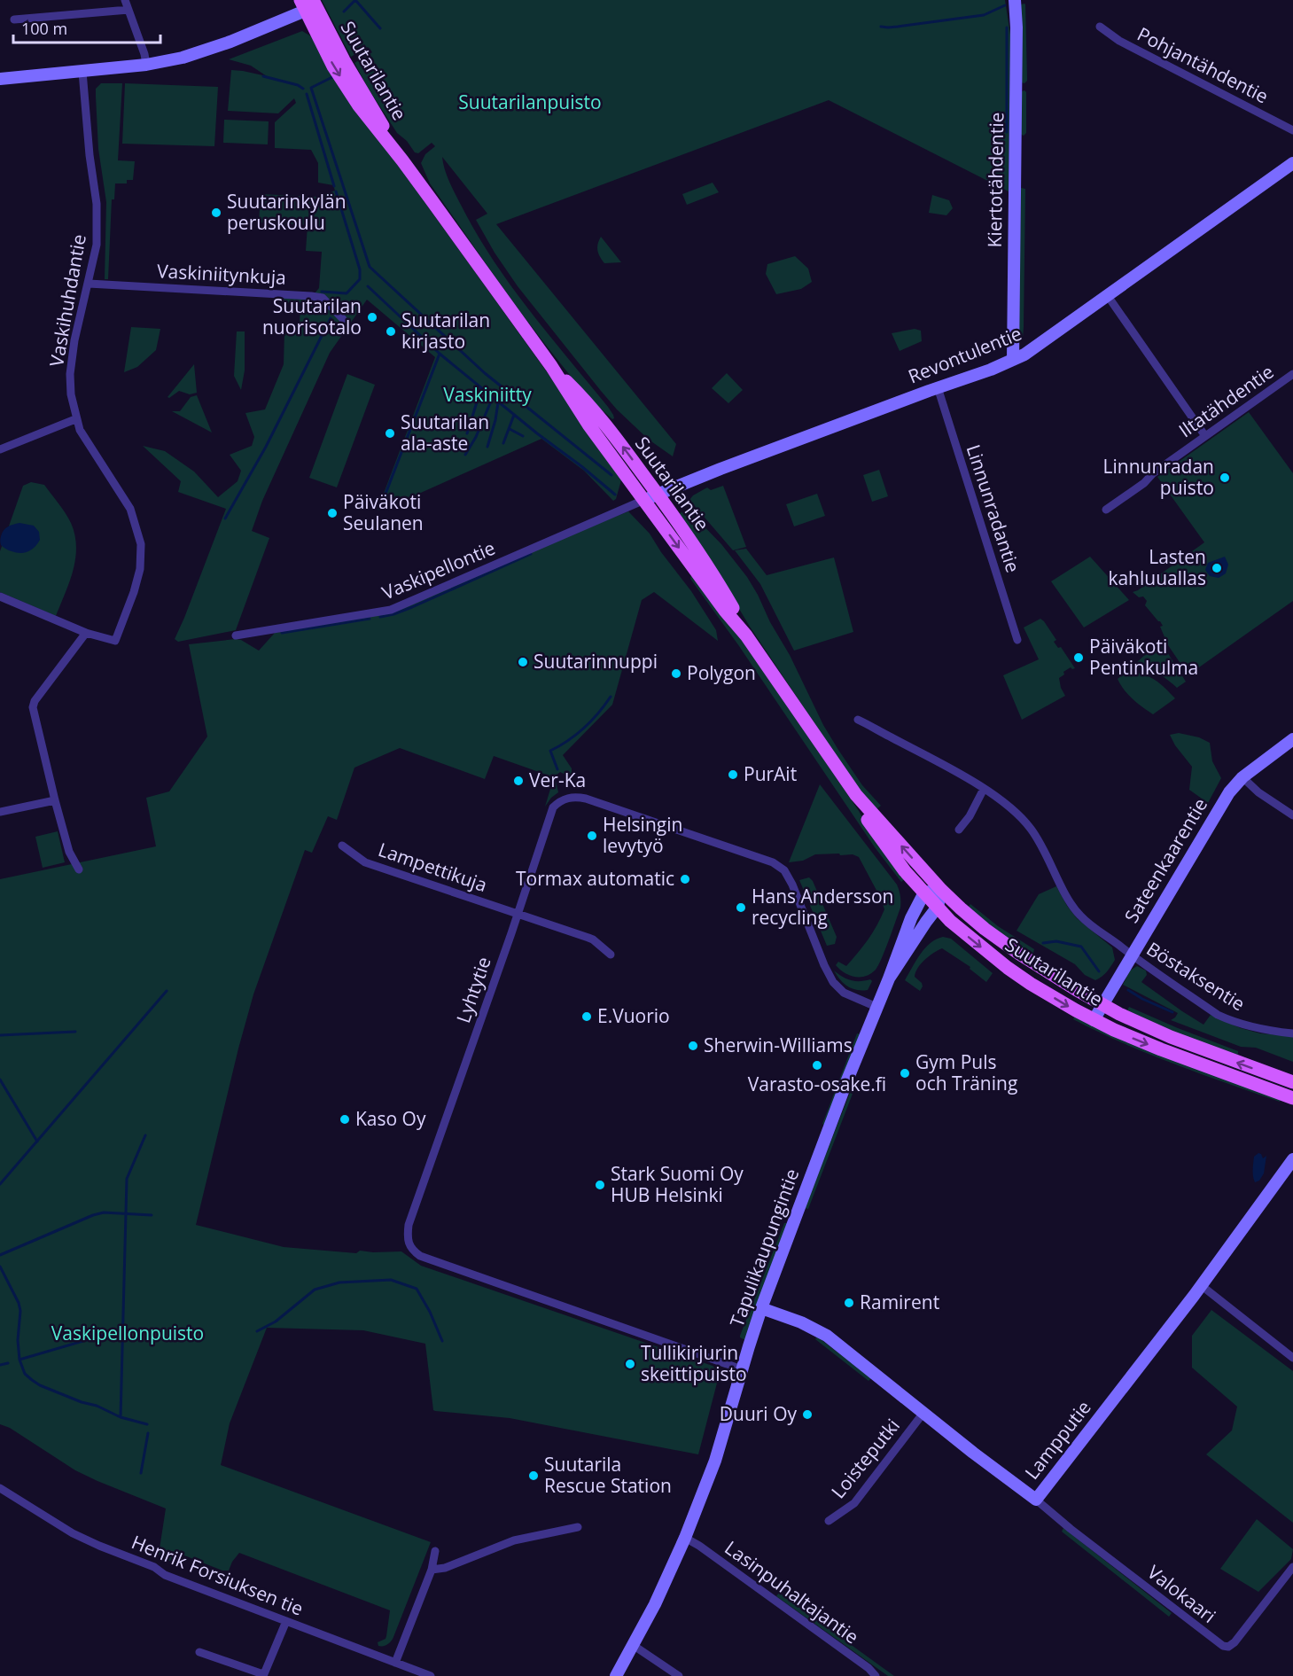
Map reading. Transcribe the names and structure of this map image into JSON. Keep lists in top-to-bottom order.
{
  "streets": {
    "main road": ["Suutarilantie"],
    "street": [
      "Pohjantähdentie",
      "Kiertotähdentie",
      "Vaskiniitynkuja",
      "Vaskihuhdantie",
      "Revontulentie",
      "Iltatähdentie",
      "Linnunradantie",
      "Vaskipellontie",
      "Sateenkaarentie",
      "Lampettikuja",
      "Böstaksentie",
      "Lyhtytie",
      "Tapulikaupungintie",
      "Lampputie",
      "Loisteputki",
      "Henrik Forsiuksen tie",
      "Lasinpuhaltajantie",
      "Valokaari"
    ]
  },
  "crossings": [
    ["Suutarilantie", "Revontulentie"],
    ["Suutarilantie", "Vaskipellontie"],
    ["Suutarilantie", "Sateenkaarentie"],
    ["Suutarilantie", "Tapulikaupungintie"],
    ["Kiertotähdentie", "Revontulentie"],
    ["Vaskiniitynkuja", "Vaskihuhdantie"],
    ["Revontulentie", "Linnunradantie"],
    ["Revontulentie", "Vaskipellontie"],
    ["Sateenkaarentie", "Böstaksentie"],
    ["Lampettikuja", "Lyhtytie"],
    ["Lyhtytie", "Tapulikaupungintie"],
    ["Tapulikaupungintie", "Lampputie"],
    ["Tapulikaupungintie", "Lasinpuhaltajantie"],
    ["Lampputie", "Loisteputki"],
    ["Lampputie", "Valokaari"]
  ],
  "parks": ["Suutarilanpuisto", "Vaskiniitty", "Vaskipellonpuisto"],
  "places": [
    "Suutarinkylän peruskoulu",
    "Suutarilan nuorisotalo",
    "Suutarilan kirjasto",
    "Suutarilan ala-aste",
    "Linnunradan puisto",
    "Päiväkoti Seulanen",
    "Lasten kahluuallas",
    "Päiväkoti Pentinkulma",
    "Suutarinnuppi",
    "Polygon",
    "PurAit",
    "Ver-Ka",
    "Helsingin levytyö",
    "Tormax automatic",
    "Hans Andersson recycling",
    "E.Vuorio",
    "Sherwin-Williams",
    "Varasto-osake.fi",
    "Gym Puls och Träning",
    "Kaso Oy",
    "Stark Suomi Oy HUB Helsinki",
    "Ramirent",
    "Tullikirjurin skeittipuisto",
    "Duuri Oy",
    "Suutarila Rescue Station"
  ],
  "scale_bar": "100 m"
}
